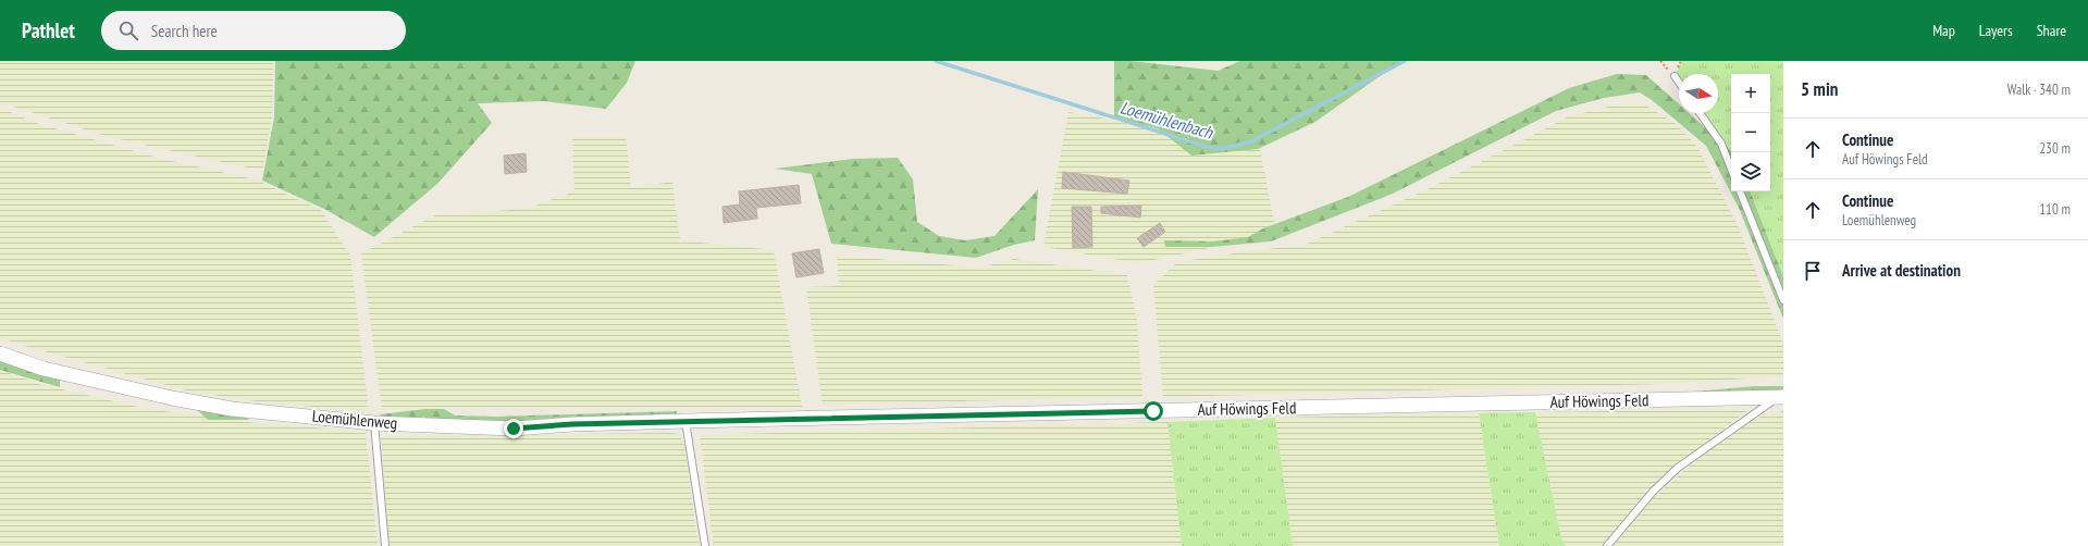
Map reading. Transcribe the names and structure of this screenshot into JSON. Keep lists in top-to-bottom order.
{
  "streets": {
    "street": ["Auf Höwings Feld", "Loemühlenweg"]
  },
  "crossings": [
    ["Auf Höwings Feld", "Loemühlenweg"]
  ],
  "water": ["Loemühlenbach"],
  "north": "right",
  "page": {
    "header": "Pathlet",
    "search": "Search here",
    "nav": ["Map", "Layers", "Share"],
    "heading": ["5 min", "Walk · 340 m"],
    "map_buttons": ["+", "−"],
    "list": [
      ["Continue", "Auf Höwings Feld", "230 m"],
      ["Continue", "Loemühlenweg", "110 m"],
      "Arrive at destination"
    ]
  }
}
